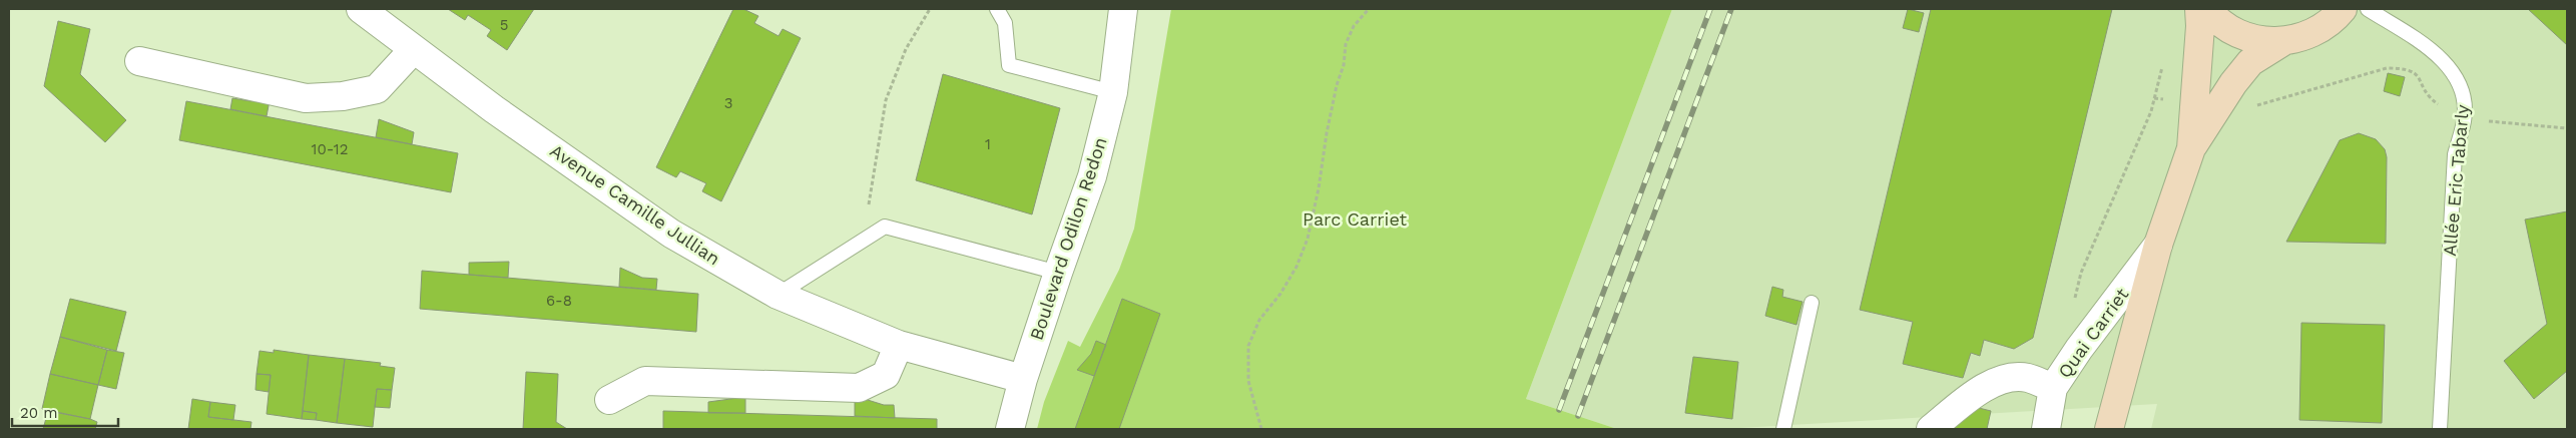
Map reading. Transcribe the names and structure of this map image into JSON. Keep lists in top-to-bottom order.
{
  "streets": {
    "main road": ["Quai Carriet"],
    "street": ["Avenue Camille Jullian", "Boulevard Odilon Redon"],
    "lane": ["Allée Eric Tabarly"]
  },
  "crossings": [
    ["Avenue Camille Jullian", "Boulevard Odilon Redon"]
  ],
  "parks": ["Parc Carriet"],
  "house_numbers": [
    "5",
    "3",
    "1",
    "10-12",
    "6-8"
  ],
  "scale_bar": "20 m"
}
